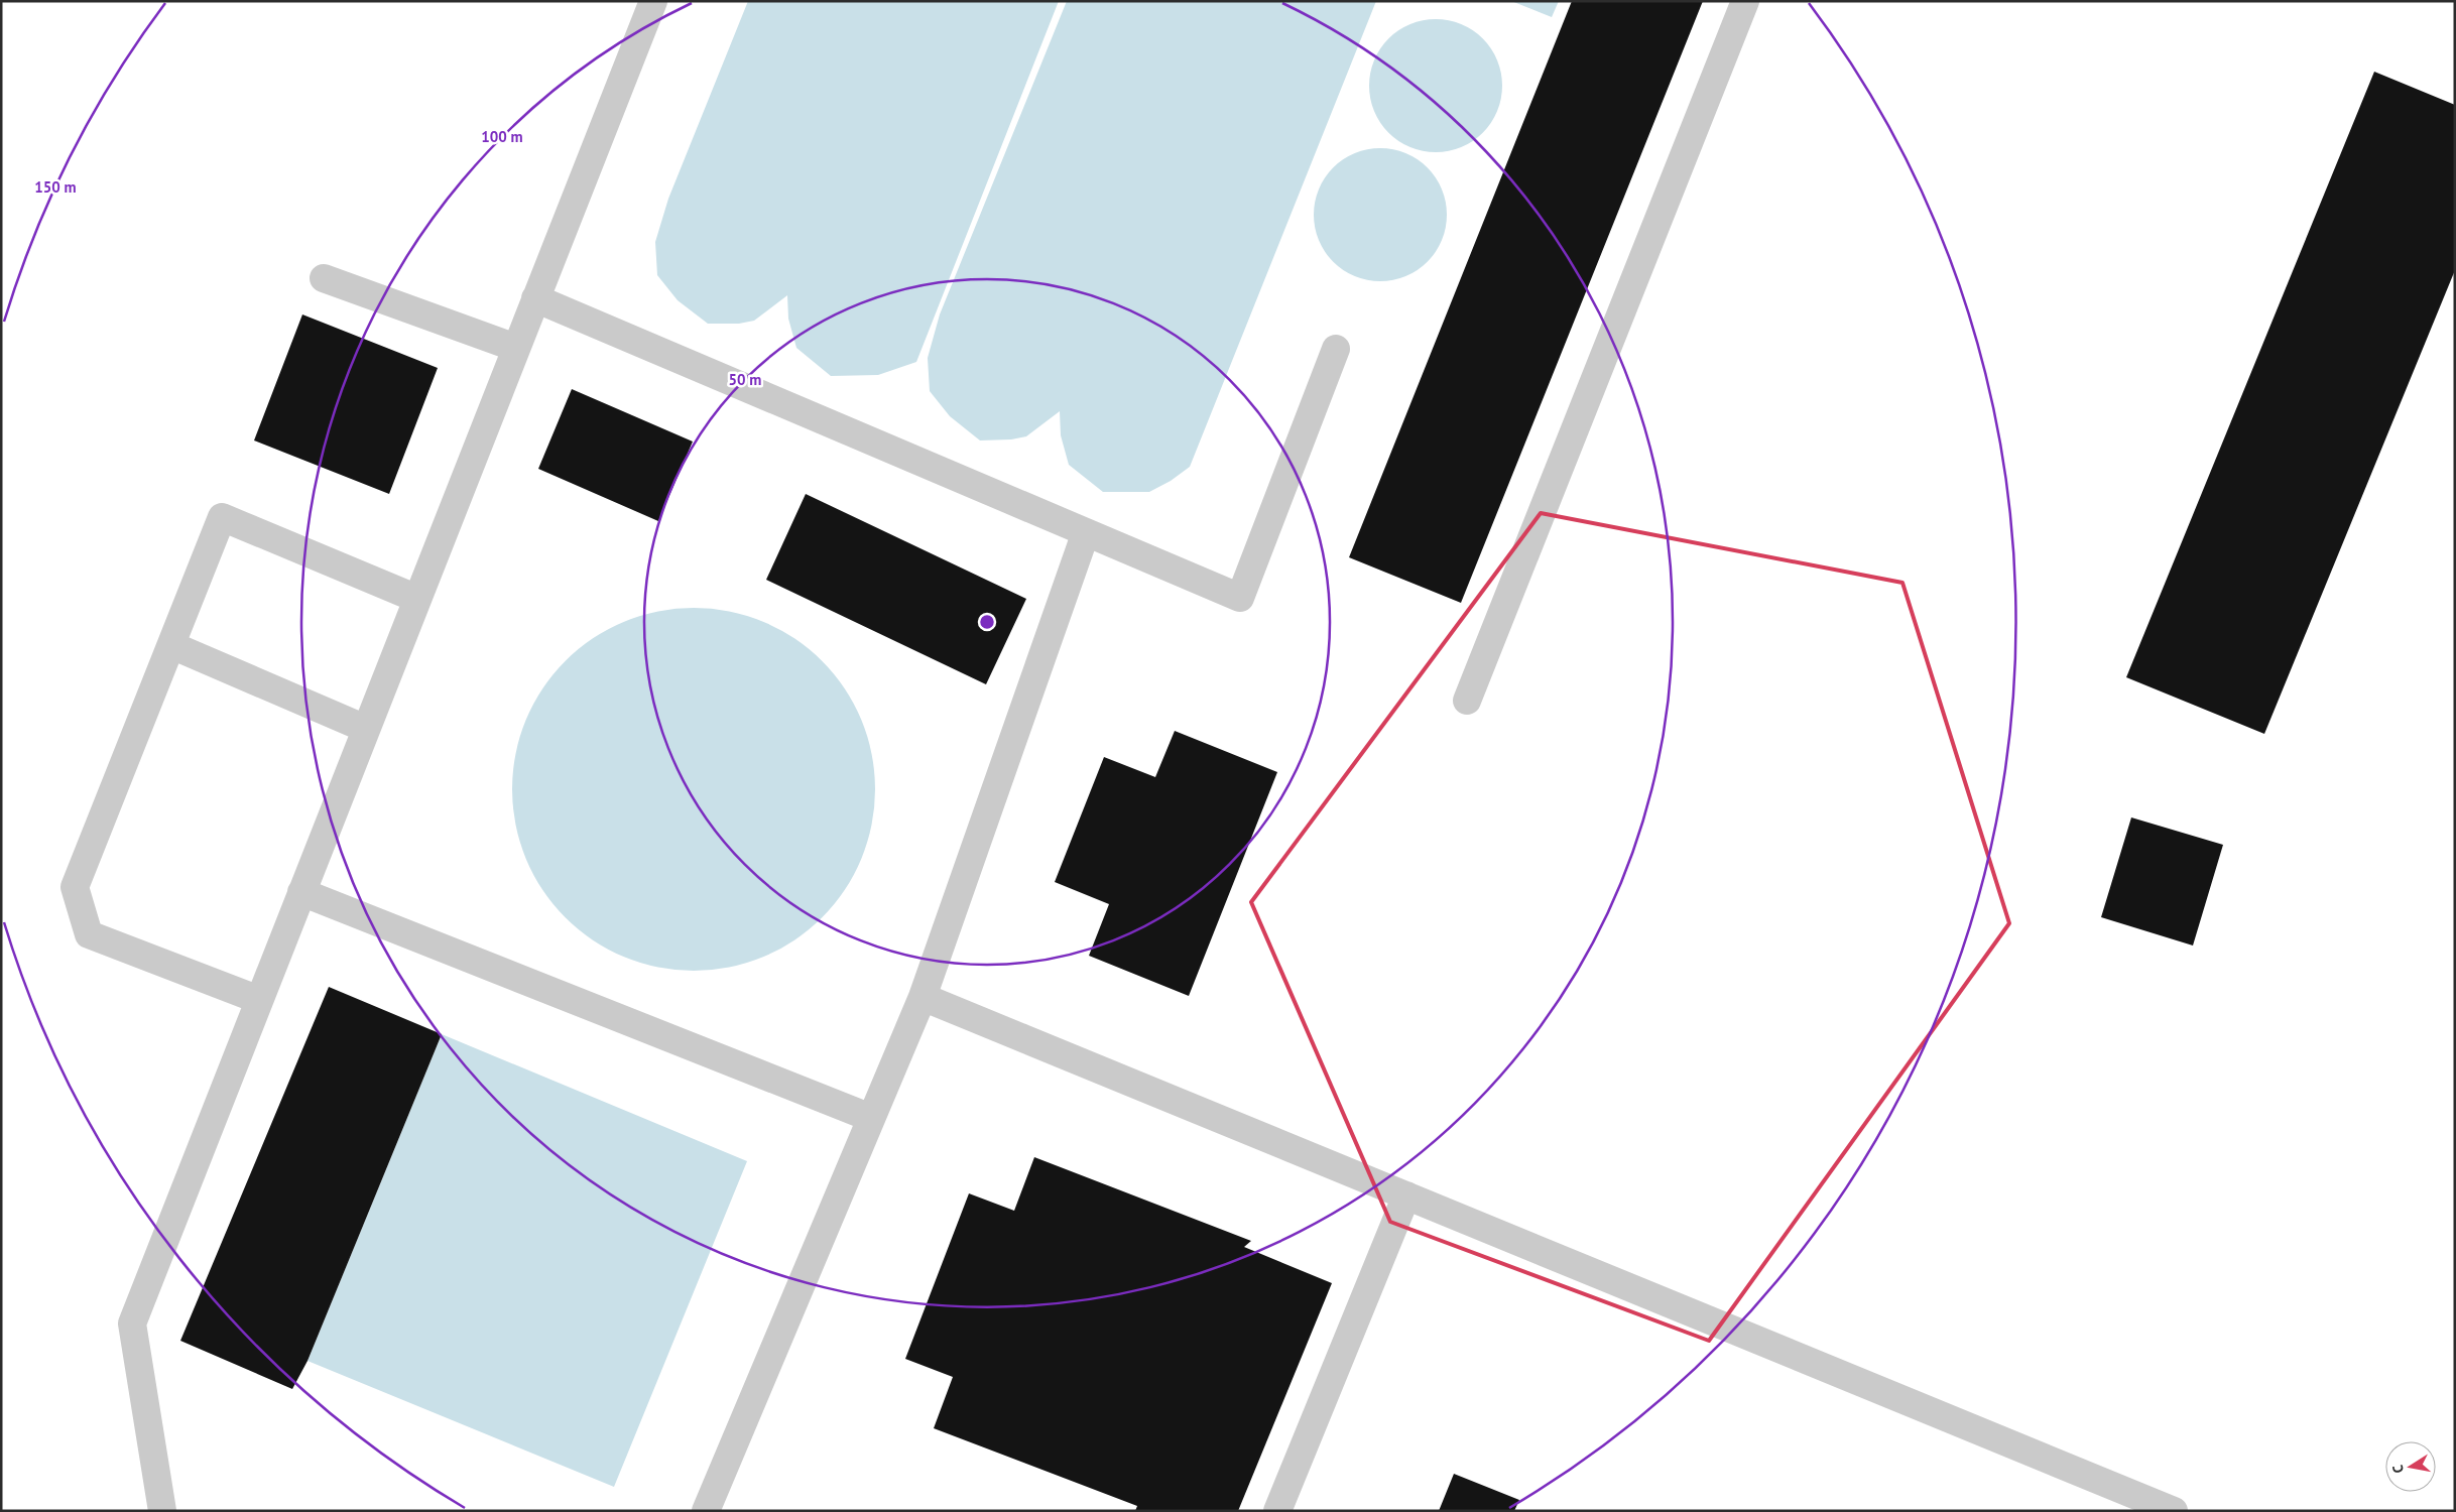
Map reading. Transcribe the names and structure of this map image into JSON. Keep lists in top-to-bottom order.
{
  "north": "left",
  "rings": ["100 m", "150 m", "50 m"]
}
